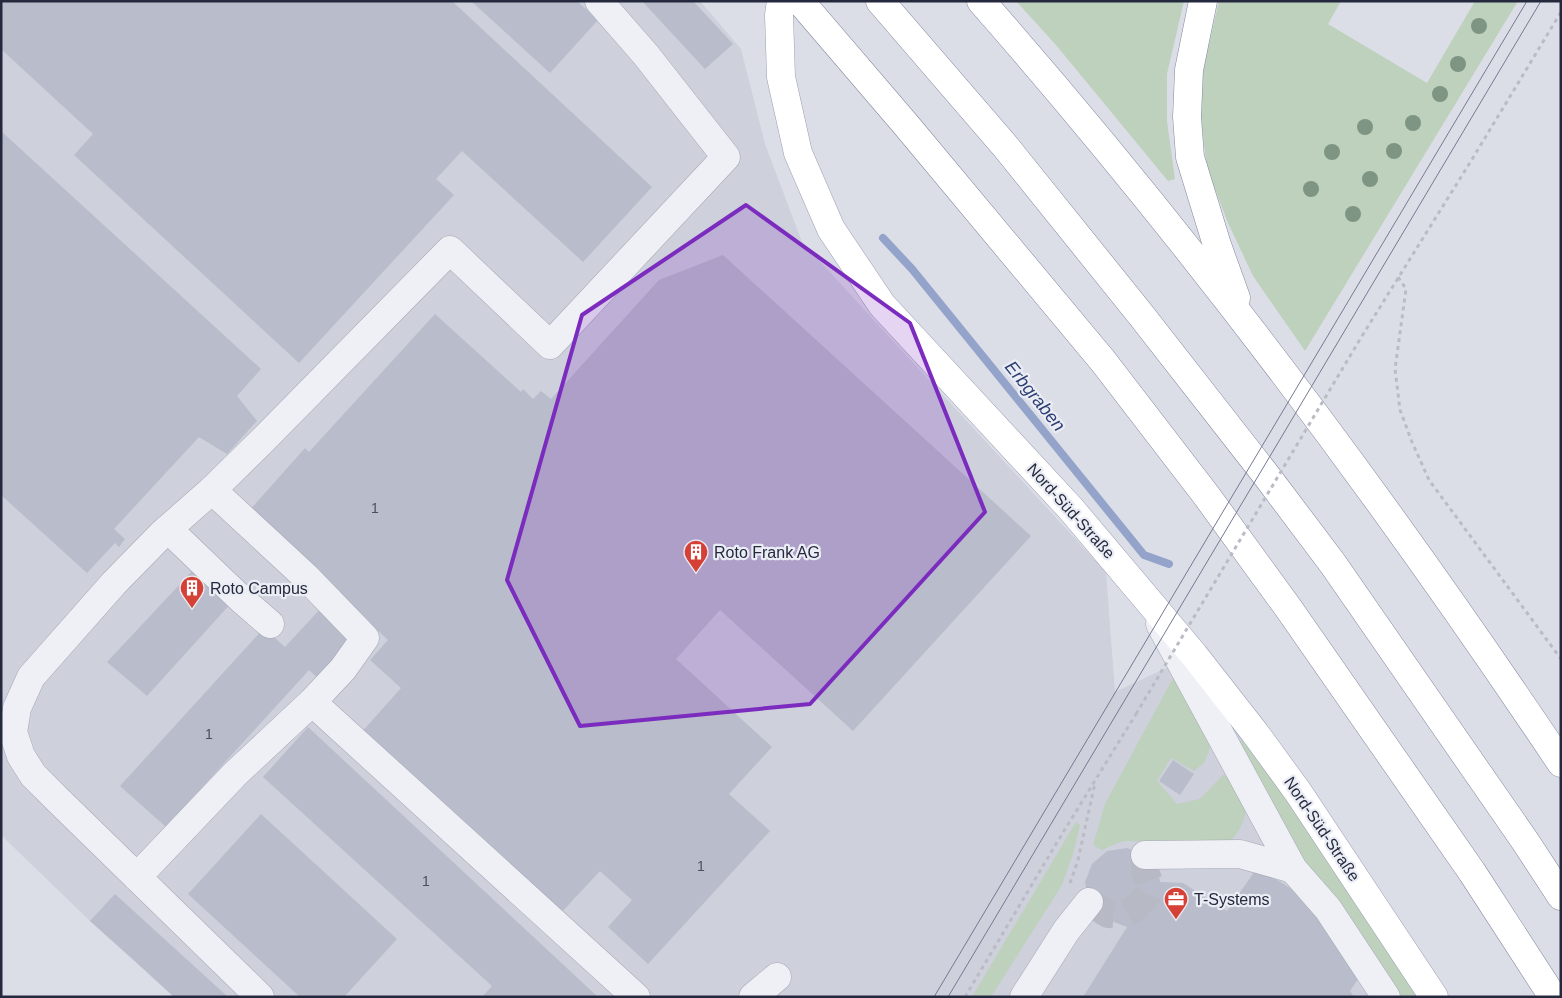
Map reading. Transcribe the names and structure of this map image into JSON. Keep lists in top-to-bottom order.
{
  "streets": {
    "main road": ["Nord-Süd-Straße"]
  },
  "water": ["Erbgraben"],
  "places": {
    "building": ["Roto Frank AG", "Roto Campus"],
    "office": ["T-Systems"]
  },
  "house_numbers": [
    "1",
    "1",
    "1",
    "1"
  ]
}
